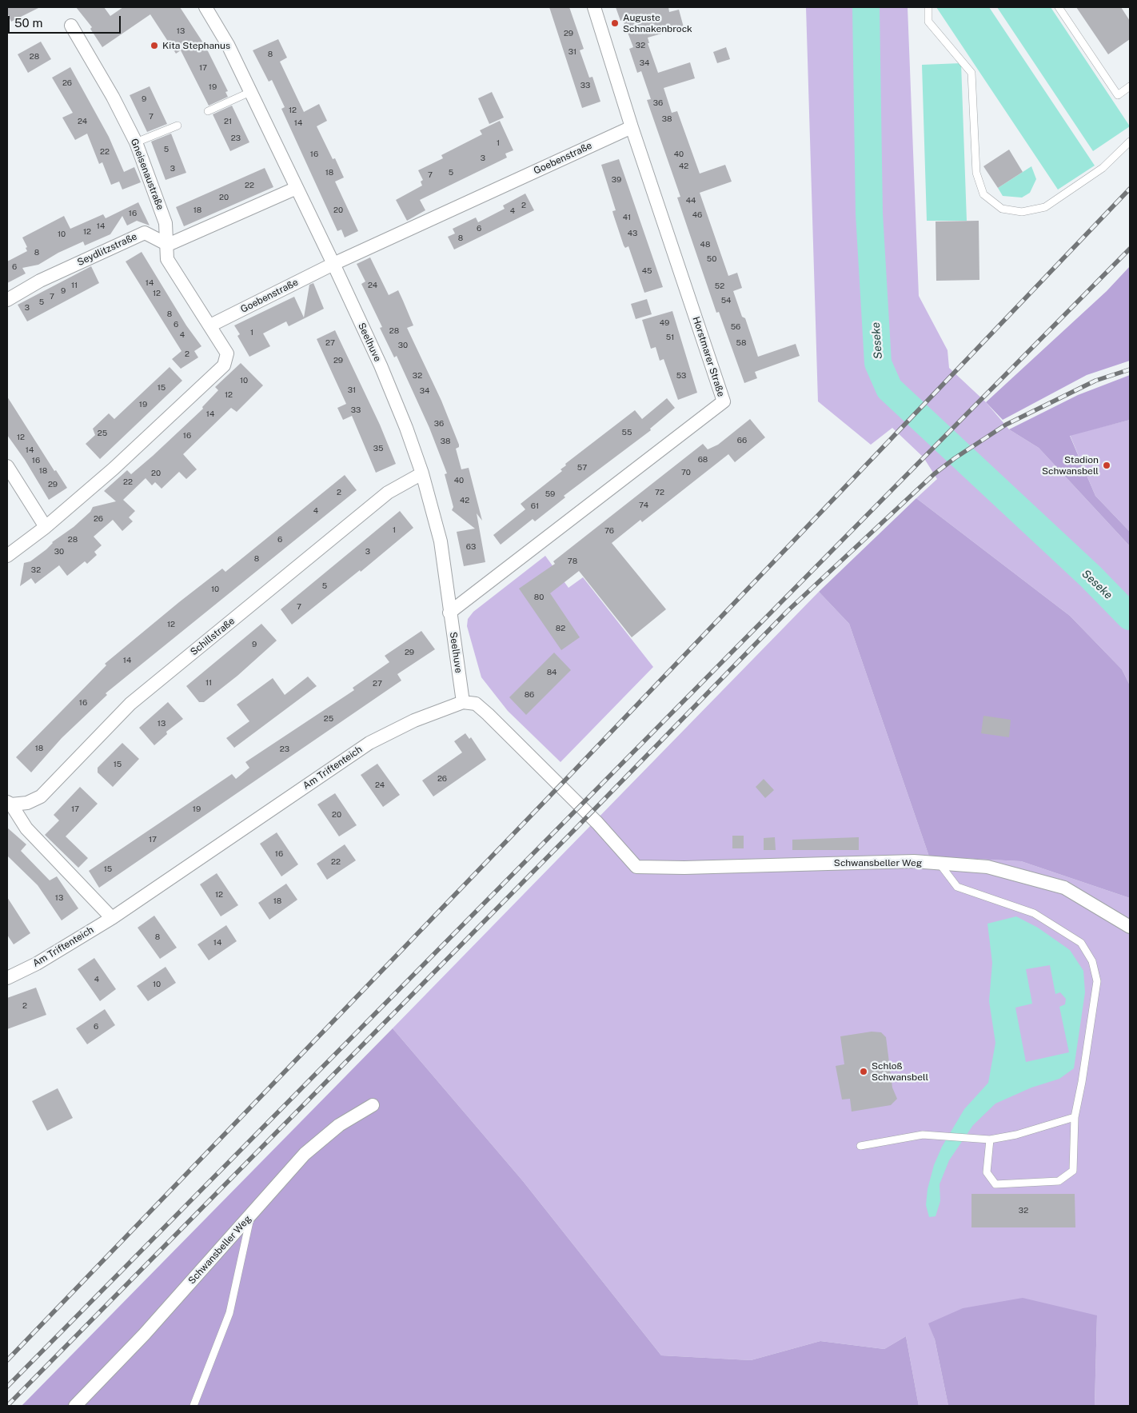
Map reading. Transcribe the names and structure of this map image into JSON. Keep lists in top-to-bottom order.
{
  "streets": {
    "street": [
      "Goebenstraße",
      "Gneisenaustraße",
      "Seydlitzstraße",
      "Seelhuve",
      "Horstmarer Straße",
      "Schillstraße",
      "Am Triftenteich",
      "Schwansbeller Weg"
    ]
  },
  "crossings": [
    ["Goebenstraße", "Gneisenaustraße"],
    ["Goebenstraße", "Seelhuve"],
    ["Goebenstraße", "Horstmarer Straße"],
    ["Gneisenaustraße", "Seydlitzstraße"],
    ["Seelhuve", "Horstmarer Straße"],
    ["Seelhuve", "Schillstraße"],
    ["Seelhuve", "Am Triftenteich"],
    ["Seelhuve", "Schwansbeller Weg"],
    ["Schillstraße", "Am Triftenteich"],
    ["Am Triftenteich", "Schwansbeller Weg"]
  ],
  "water": ["Seseke"],
  "places": [
    "Auguste Schnakenbrock",
    "Kita Stephanus",
    "Stadion Schwansbell",
    "Schloß Schwansbell"
  ],
  "house_numbers": [
    "13",
    "29",
    "32",
    "31",
    "8",
    "28",
    "34",
    "17",
    "26",
    "33",
    "19",
    "9",
    "36",
    "12",
    "7",
    "38",
    "24",
    "21",
    "14",
    "23",
    "1",
    "5",
    "22",
    "16",
    "40",
    "3",
    "42",
    "3",
    "18",
    "5",
    "7",
    "39",
    "22",
    "20",
    "44",
    "2",
    "18",
    "20",
    "4",
    "16",
    "46",
    "41",
    "14",
    "6",
    "12",
    "43",
    "10",
    "8",
    "48",
    "8",
    "50",
    "6",
    "45",
    "14",
    "11",
    "24",
    "52",
    "9",
    "12",
    "7",
    "54",
    "5",
    "3",
    "8",
    "49",
    "6",
    "56",
    "28",
    "1",
    "4",
    "51",
    "27",
    "58",
    "30",
    "2",
    "29",
    "32",
    "53",
    "10",
    "15",
    "31",
    "34",
    "12",
    "19",
    "33",
    "14",
    "36",
    "55",
    "25",
    "16",
    "12",
    "66",
    "38",
    "35",
    "14",
    "68",
    "16",
    "57",
    "18",
    "70",
    "20",
    "40",
    "22",
    "29",
    "2",
    "72",
    "59",
    "42",
    "74",
    "61",
    "4",
    "26",
    "1",
    "76",
    "28",
    "6",
    "63",
    "30",
    "3",
    "8",
    "78",
    "32",
    "5",
    "10",
    "80",
    "7",
    "12",
    "82",
    "9",
    "29",
    "14",
    "84",
    "11",
    "27",
    "86",
    "16",
    "25",
    "13",
    "18",
    "23",
    "15",
    "26",
    "24",
    "17",
    "19",
    "20",
    "17",
    "16",
    "22",
    "15",
    "12",
    "13",
    "18",
    "8",
    "14",
    "4",
    "10",
    "2",
    "6",
    "32"
  ],
  "scale_bar": "50 m"
}
